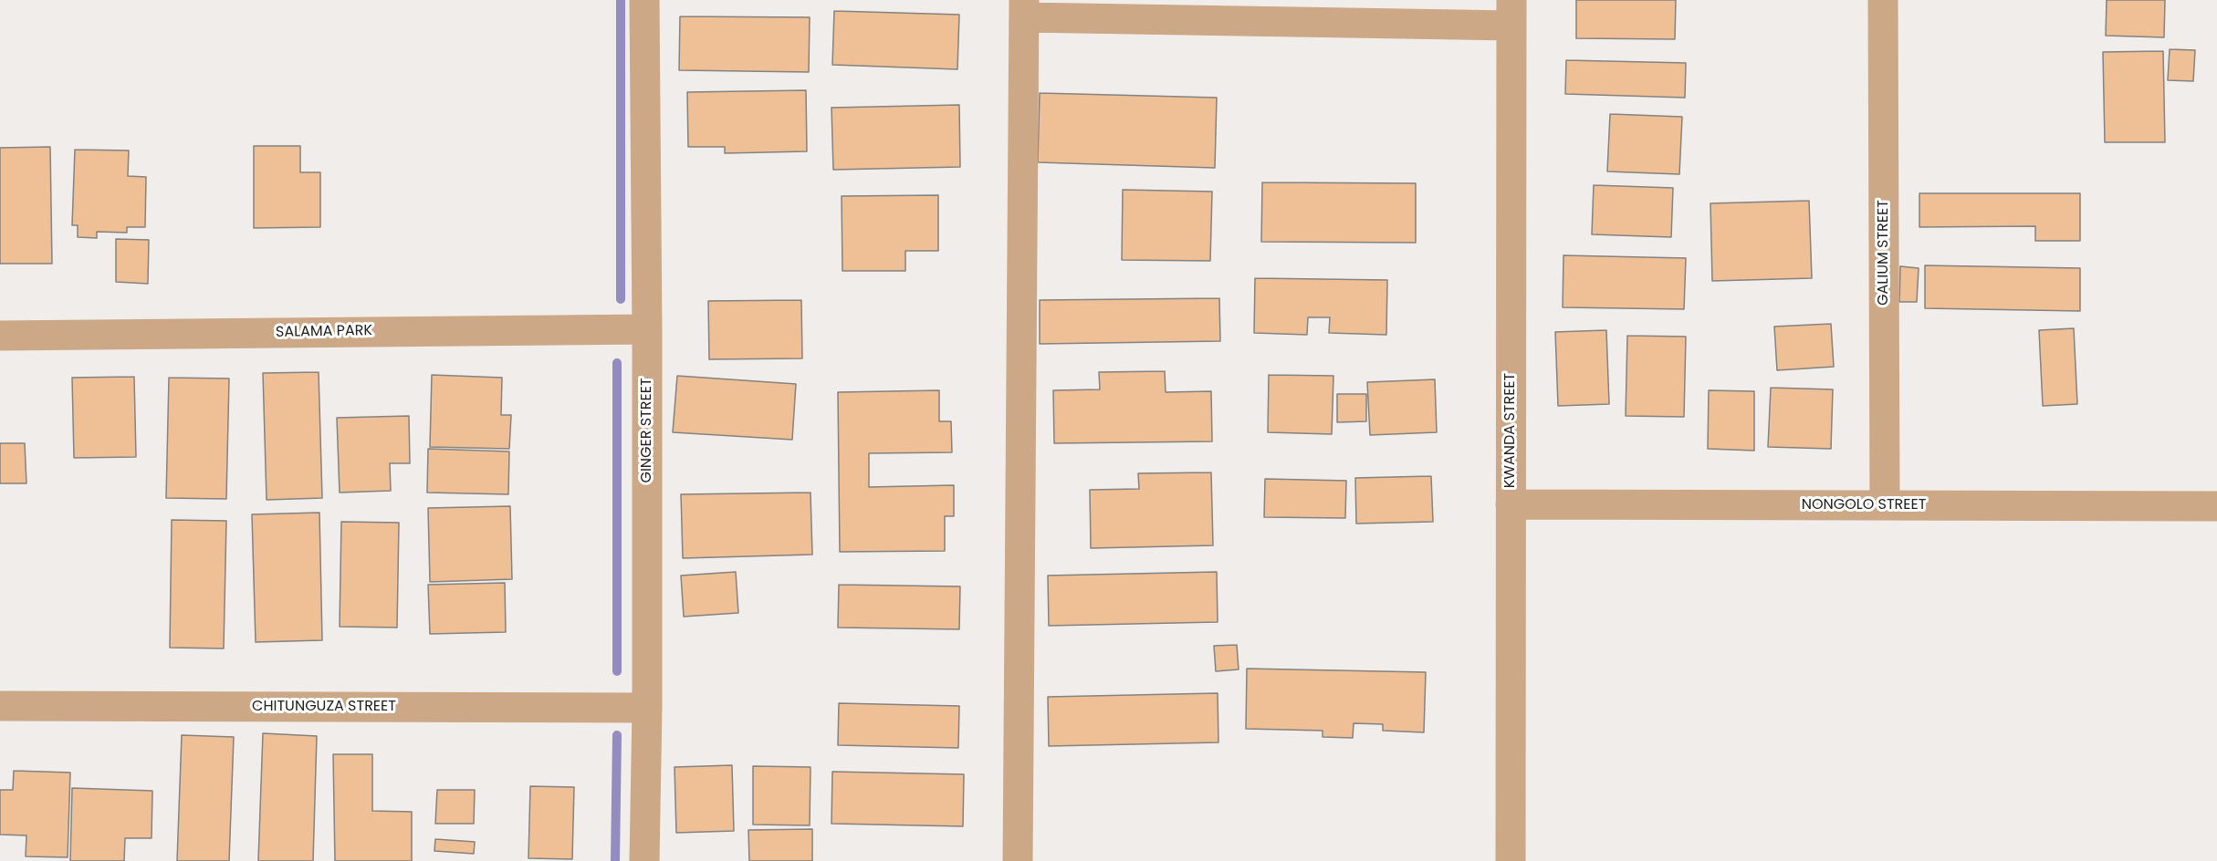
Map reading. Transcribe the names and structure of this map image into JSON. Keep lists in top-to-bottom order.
{
  "streets": {
    "street": [
      "GALIUM STREET",
      "SALAMA PARK",
      "GINGER STREET",
      "KWANDA STREET",
      "NONGOLO STREET",
      "CHITUNGUZA STREET"
    ]
  },
  "crossings": [
    ["GALIUM STREET", "NONGOLO STREET"],
    ["SALAMA PARK", "GINGER STREET"],
    ["GINGER STREET", "CHITUNGUZA STREET"],
    ["KWANDA STREET", "NONGOLO STREET"]
  ]
}
